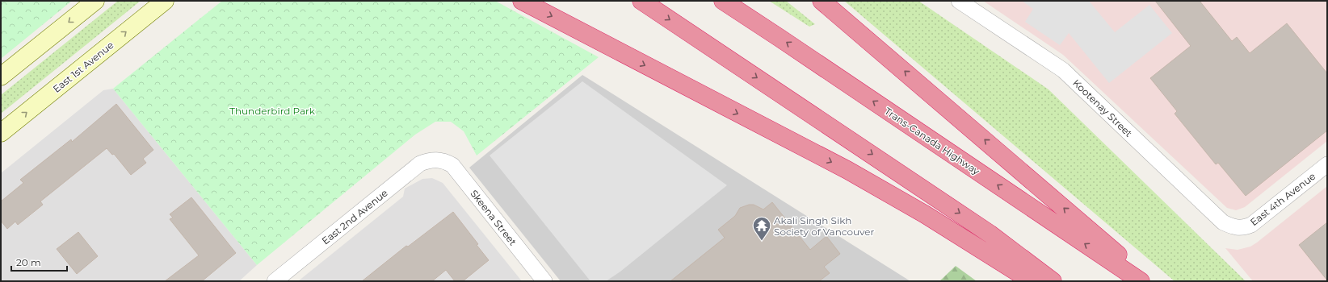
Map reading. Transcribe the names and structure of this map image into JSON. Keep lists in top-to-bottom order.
{
  "streets": {
    "highway": ["Trans-Canada Highway"],
    "main road": ["East 1st Avenue"],
    "street": [
      "Kootenay Street",
      "East 4th Avenue",
      "East 2nd Avenue",
      "Skeena Street"
    ]
  },
  "crossings": [
    ["Kootenay Street", "East 4th Avenue"],
    ["East 2nd Avenue", "Skeena Street"]
  ],
  "parks": ["Thunderbird Park"],
  "places": {
    "temple": ["Akali Singh Sikh Society of Vancouver"]
  },
  "scale_bar": "20 m"
}
